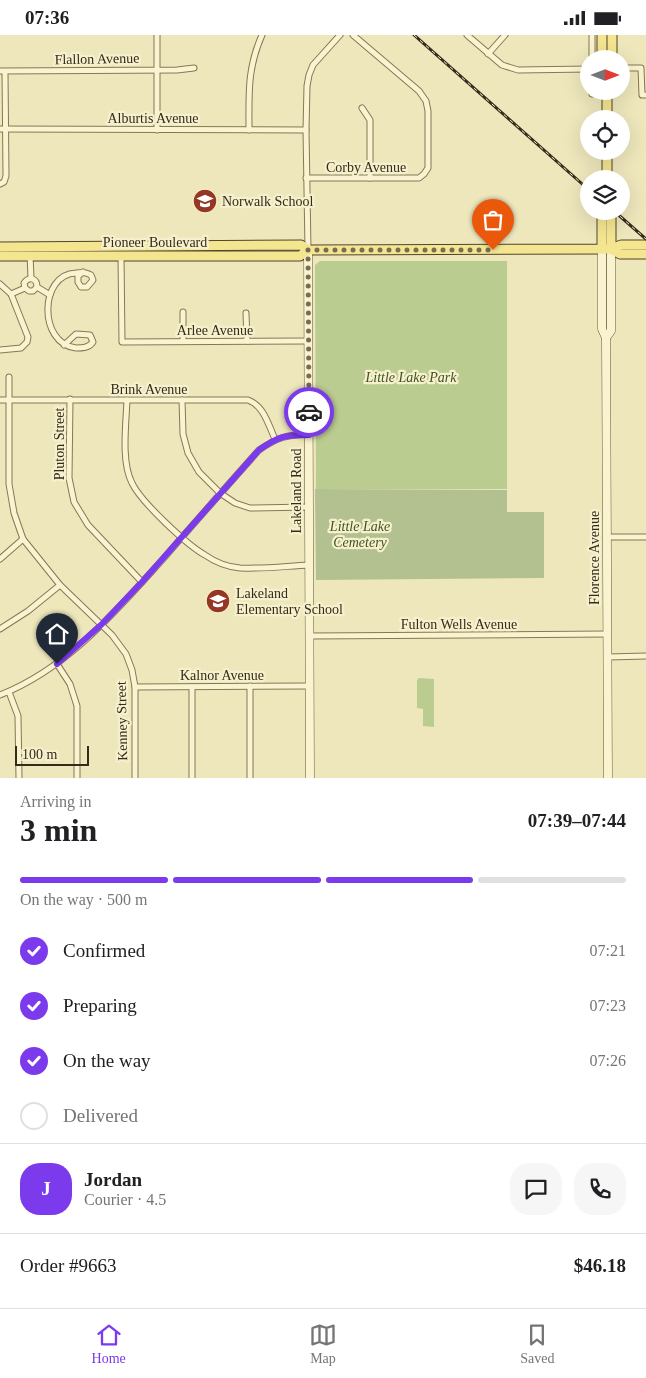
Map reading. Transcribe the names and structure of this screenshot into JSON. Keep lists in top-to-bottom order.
{
  "streets": {
    "main road": ["Pioneer Boulevard", "Lakeland Road", "Florence Avenue"],
    "street": [
      "Flallon Avenue",
      "Alburtis Avenue",
      "Corby Avenue",
      "Arlee Avenue",
      "Brink Avenue",
      "Pluton Street",
      "Fulton Wells Avenue",
      "Kalnor Avenue",
      "Kenney Street"
    ]
  },
  "crossings": [
    ["Alburtis Avenue", "Lakeland Road"],
    ["Corby Avenue", "Lakeland Road"],
    ["Pioneer Boulevard", "Arlee Avenue"],
    ["Pioneer Boulevard", "Lakeland Road"],
    ["Pioneer Boulevard", "Florence Avenue"],
    ["Arlee Avenue", "Lakeland Road"],
    ["Brink Avenue", "Pluton Street"],
    ["Brink Avenue", "Kenney Street"],
    ["Lakeland Road", "Fulton Wells Avenue"],
    ["Lakeland Road", "Kalnor Avenue"],
    ["Florence Avenue", "Fulton Wells Avenue"],
    ["Kalnor Avenue", "Kenney Street"]
  ],
  "parks": ["Little Lake Park", "Little Lake Cemetery"],
  "places": {
    "school or university": ["Norwalk School", "Lakeland Elementary School"]
  },
  "scale_bar": "100 m",
  "north": "right",
  "page": {
    "status": "07:36",
    "scale": "100 m",
    "heading": ["3 min", "Arriving in", "07:39–07:44"],
    "panel": [
      "Jordan",
      "Courier · 4.5",
      "Order #9663",
      "$46.18"
    ],
    "bar": "On the way · 500 m",
    "list": [
      ["Confirmed", "07:21"],
      ["Preparing", "07:23"],
      ["On the way", "07:26"],
      "Delivered"
    ],
    "round": "J",
    "tabs": ["Home", "Map", "Saved"]
  }
}
